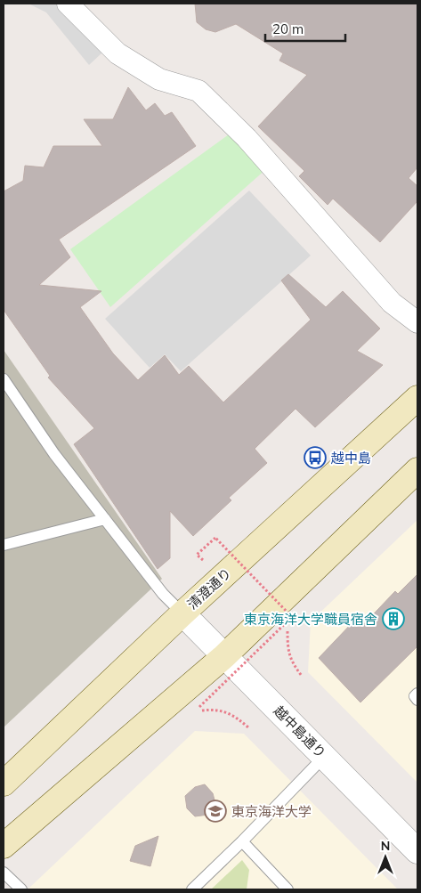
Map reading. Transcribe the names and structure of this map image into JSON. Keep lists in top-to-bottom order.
{
  "streets": {
    "main road": ["清澄通り"],
    "street": ["越中島通り"]
  },
  "crossings": [
    ["清澄通り", "越中島通り"]
  ],
  "places": {
    "bus stop": ["越中島"],
    "building": ["東京海洋大学職員宿舎"],
    "school or university": ["東京海洋大学"]
  },
  "scale_bar": "20 m",
  "north": "top"
}
